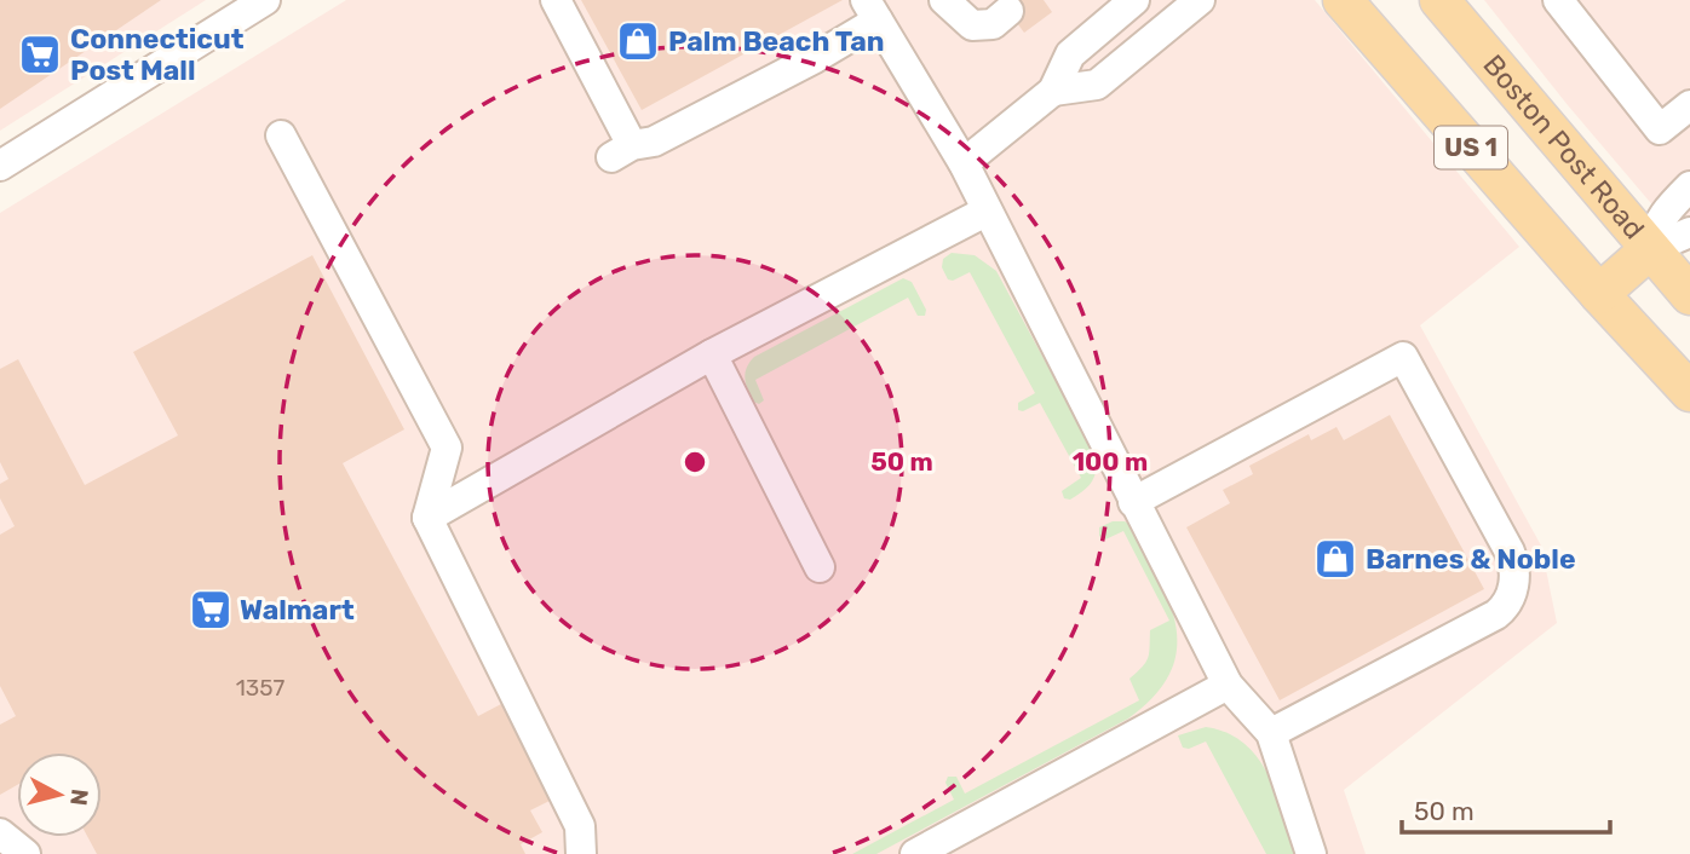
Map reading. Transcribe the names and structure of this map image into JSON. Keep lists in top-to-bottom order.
{
  "streets": {
    "main road": ["US 1", "Boston Post Road"]
  },
  "places": {
    "shop": ["Palm Beach Tan", "Barnes & Noble"],
    "supermarket": ["Connecticut Post Mall", "Walmart"]
  },
  "house_numbers": ["1357"],
  "scale_bar": "50 m",
  "north": "right",
  "rings": ["50 m", "100 m"]
}
